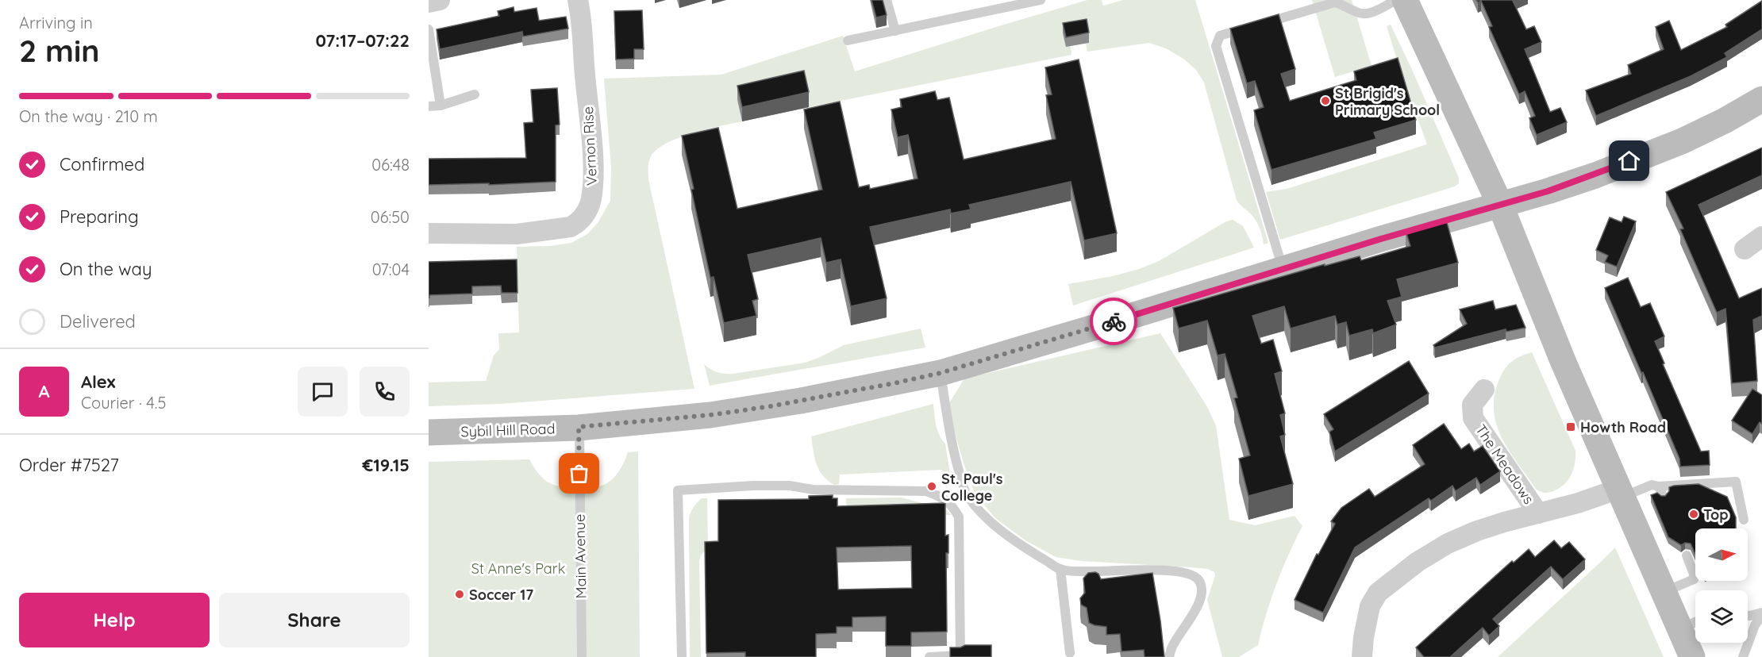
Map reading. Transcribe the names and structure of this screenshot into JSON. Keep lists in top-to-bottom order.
{
  "streets": {
    "main road": ["Sybil Hill Road"],
    "street": ["Vernon Rise", "The Meadows"],
    "lane": ["Main Avenue"]
  },
  "crossings": [
    ["Sybil Hill Road", "Main Avenue"]
  ],
  "parks": ["St Anne's Park"],
  "places": {
    "other": [
      "St Brigid's Primary School",
      "St. Paul's College",
      "Top",
      "Soccer 17"
    ],
    "transit": ["Howth Road"]
  },
  "north": "right",
  "page": {
    "heading": ["2 min", "Arriving in", "07:17–07:22"],
    "panel": [
      "Alex",
      "Courier · 4.5",
      "Order #7527",
      "€19.15"
    ],
    "bar": "On the way · 210 m",
    "list": [
      ["Confirmed", "06:48"],
      ["Preparing", "06:50"],
      ["On the way", "07:04"],
      "Delivered"
    ],
    "round": "A",
    "buttons": ["Help", "Share"]
  }
}
